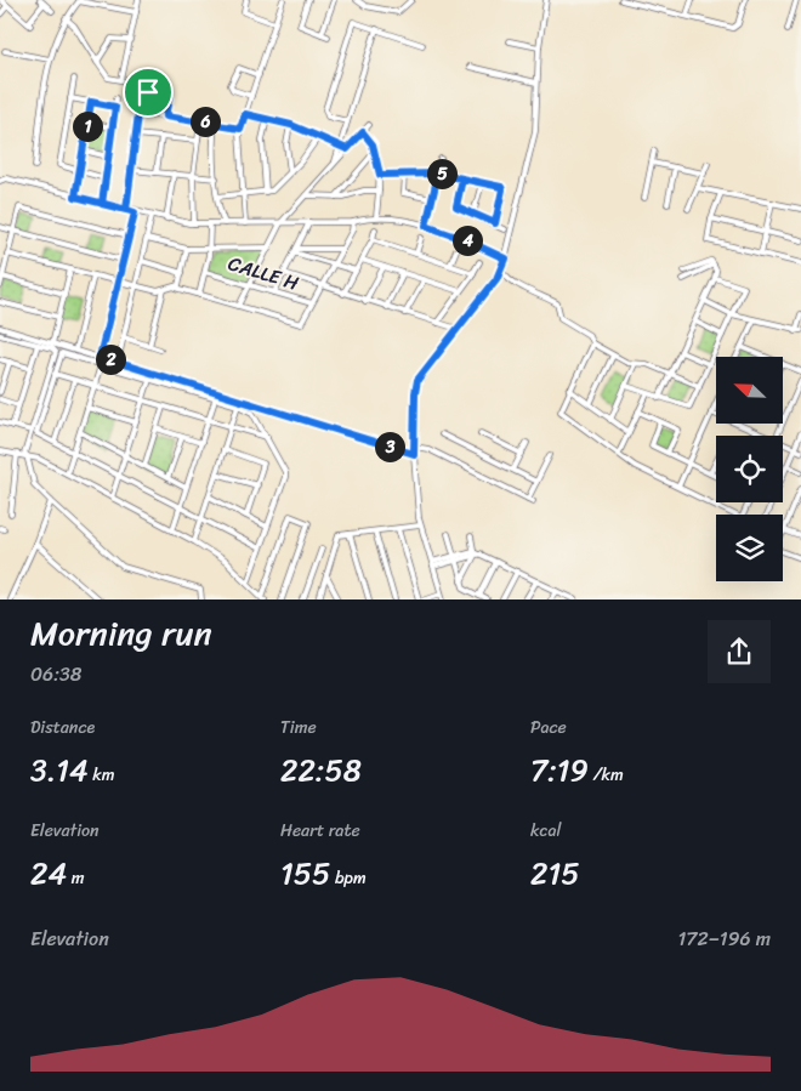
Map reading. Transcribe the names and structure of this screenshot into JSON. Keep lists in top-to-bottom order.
{
  "streets": {
    "street": ["CALLE H"]
  },
  "north": "top left",
  "page": {
    "pins": [
      "6",
      "1",
      "5",
      "4",
      "2",
      "3"
    ],
    "heading": ["Morning run", "06:38"],
    "stats": [
      ["Distance", "3.14 km"],
      ["Time", "22:58"],
      ["Pace", "7:19 /km"],
      ["Elevation", "24 m"],
      ["Heart rate", "155 bpm"],
      ["kcal", "215"]
    ],
    "chart": ["Elevation", "172–196 m"]
  }
}
